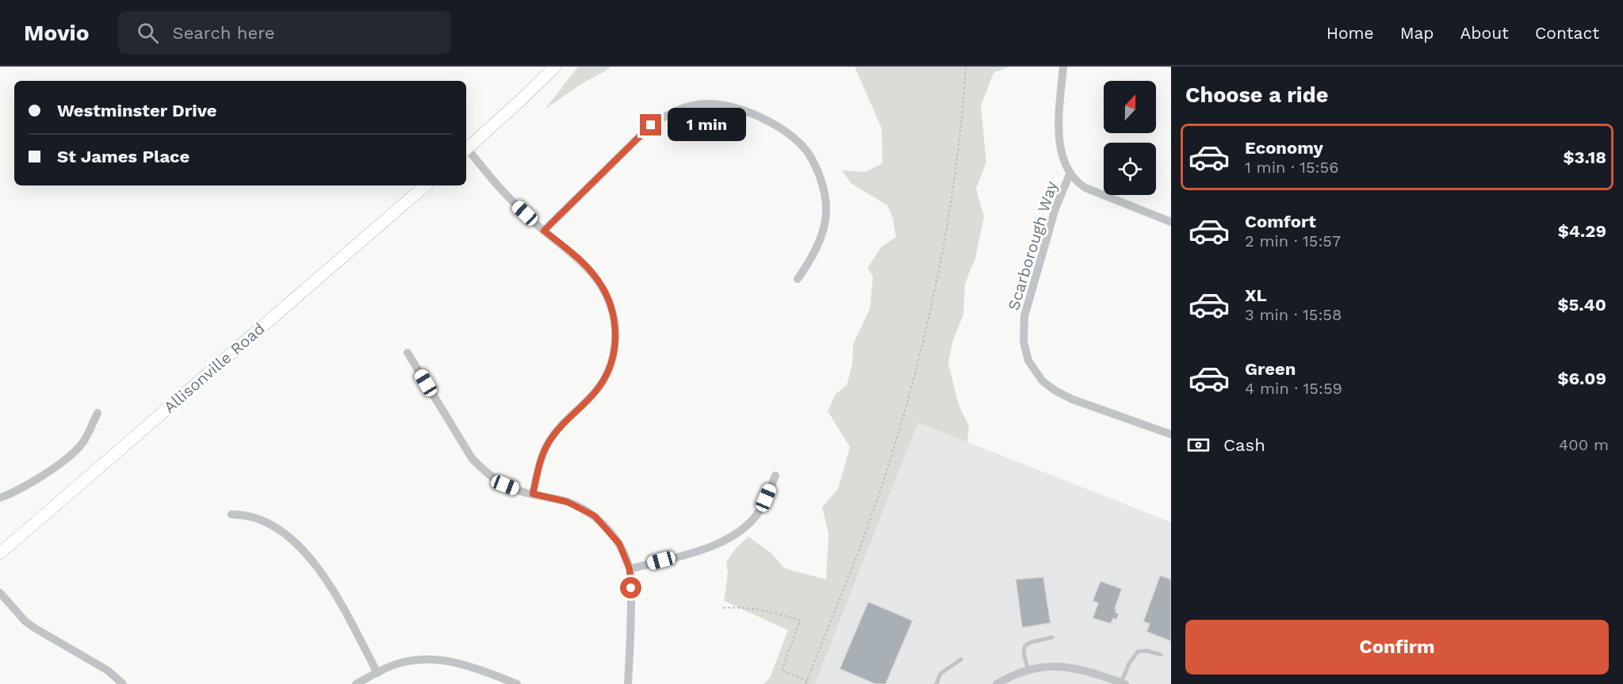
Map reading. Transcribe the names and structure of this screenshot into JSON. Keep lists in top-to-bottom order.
{
  "streets": {
    "main road": ["Allisonville Road"],
    "street": ["Scarborough Way"]
  },
  "north": "top",
  "page": {
    "header": "Movio",
    "search": "Search here",
    "nav": [
      "Home",
      "Map",
      "About",
      "Contact"
    ],
    "heading": "Choose a ride",
    "banner": ["Westminster Drive", "St James Place"],
    "bubble": "1 min",
    "list": [
      {
        "name": "Economy",
        "note": "1 min · 15:56",
        "value": "$3.18"
      },
      {
        "name": "Comfort",
        "note": "2 min · 15:57",
        "value": "$4.29"
      },
      {
        "name": "XL",
        "note": "3 min · 15:58",
        "value": "$5.40"
      },
      {
        "name": "Green",
        "note": "4 min · 15:59",
        "value": "$6.09"
      }
    ],
    "pay": ["Cash", "400 m"],
    "buttons": "Confirm"
  }
}
